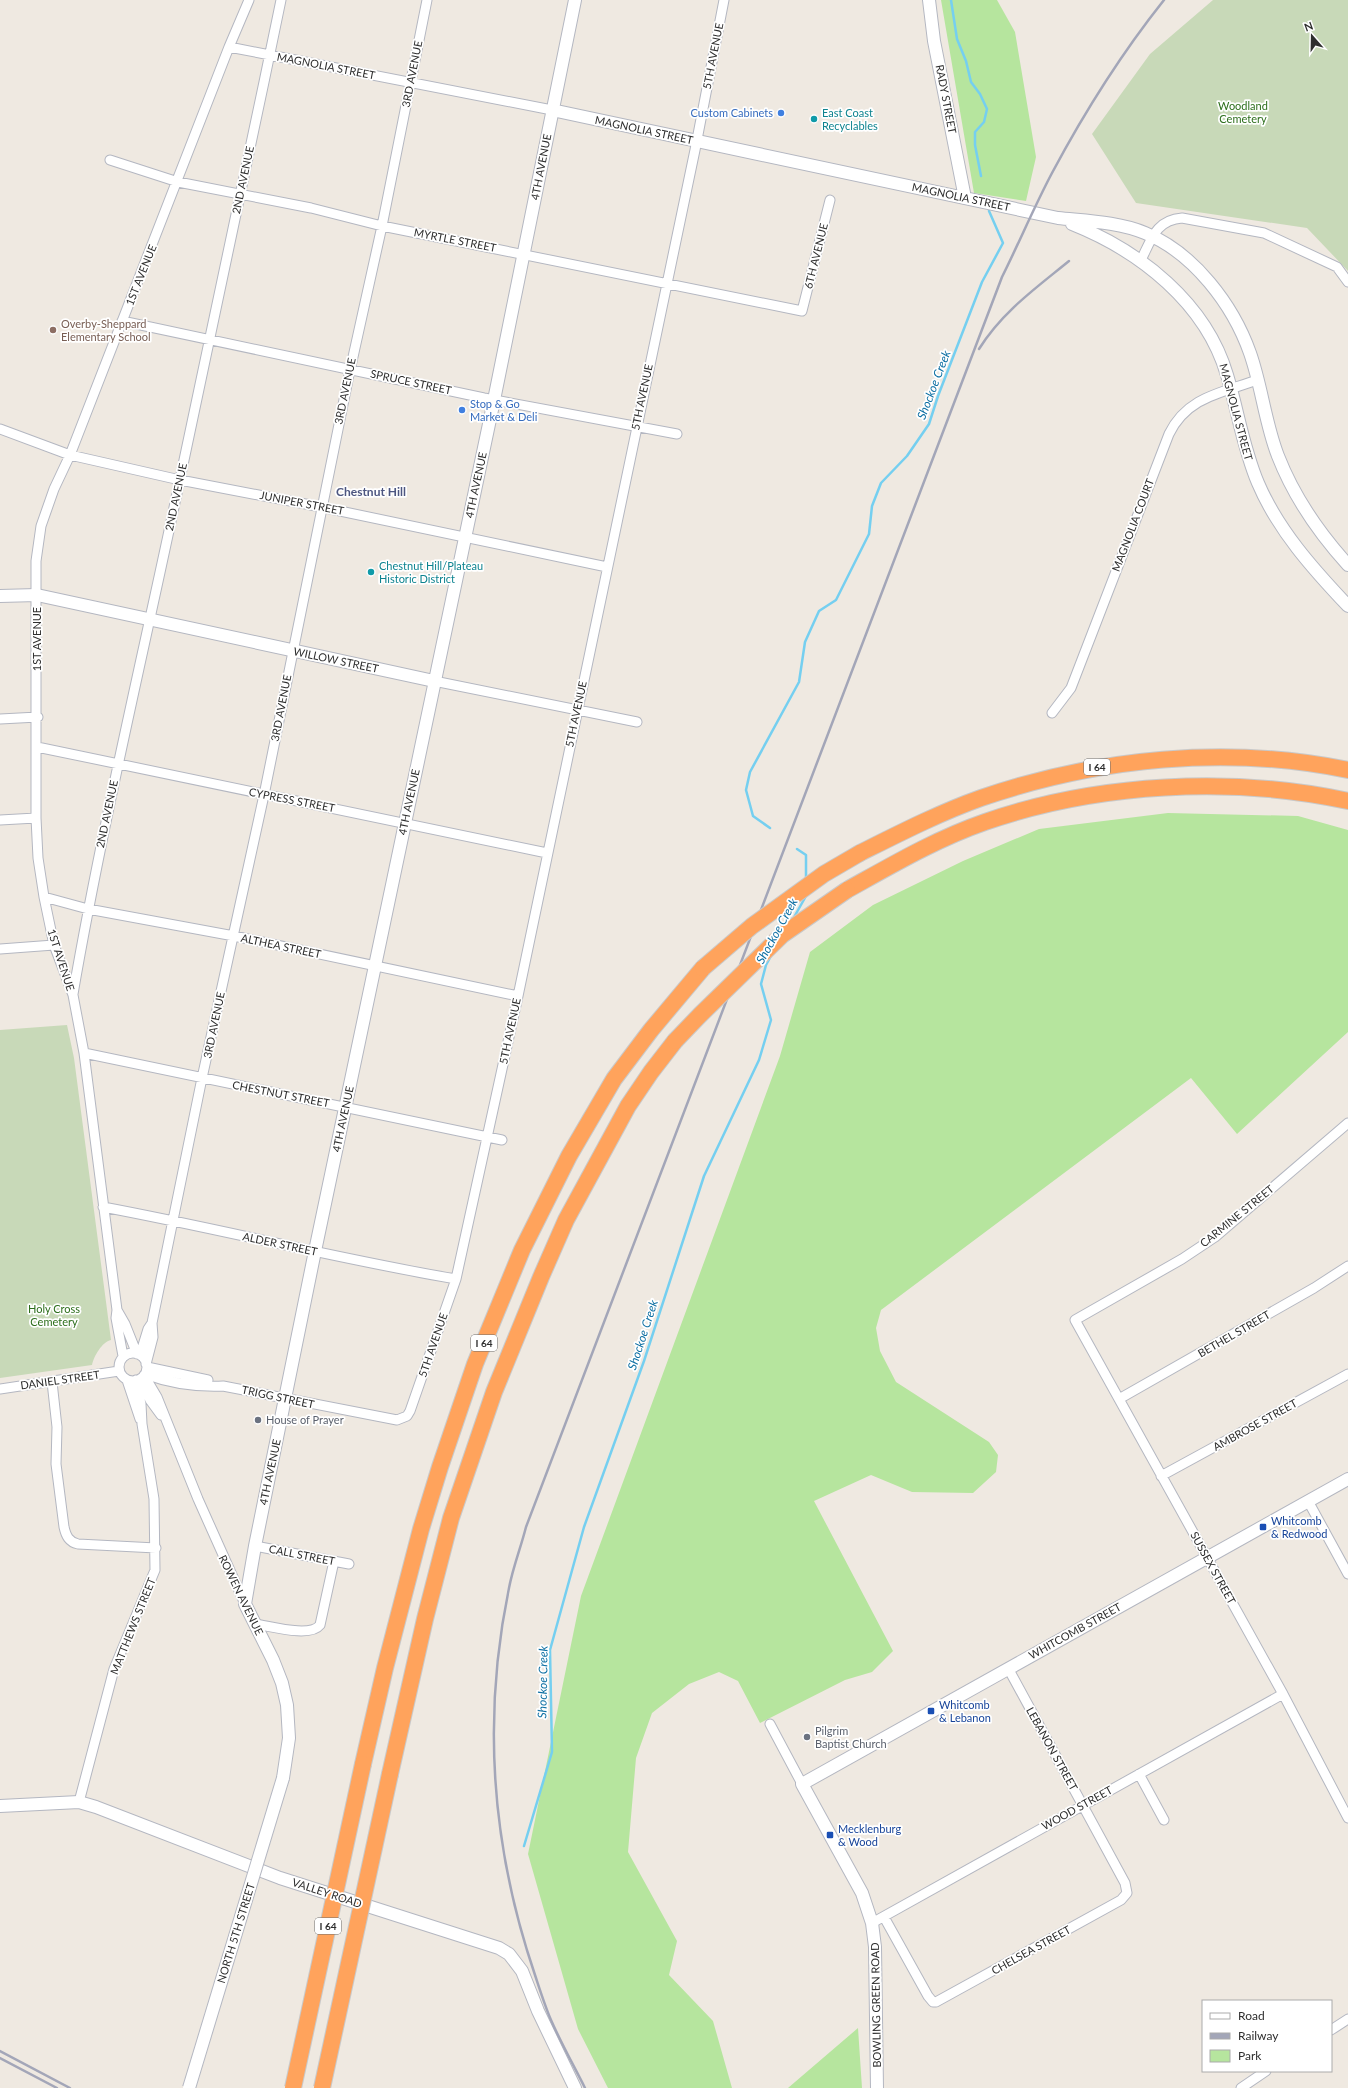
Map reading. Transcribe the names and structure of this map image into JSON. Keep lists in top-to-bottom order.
{
  "streets": {
    "highway": ["I 64"],
    "main road": [
      "MAGNOLIA STREET",
      "RADY STREET",
      "4TH AVENUE",
      "WILLOW STREET",
      "ROWEN AVENUE",
      "WHITCOMB STREET",
      "VALLEY ROAD",
      "NORTH 5TH STREET",
      "BOWLING GREEN ROAD"
    ],
    "street": [
      "5TH AVENUE",
      "3RD AVENUE",
      "2ND AVENUE",
      "MYRTLE STREET",
      "6TH AVENUE",
      "1ST AVENUE",
      "SPRUCE STREET",
      "JUNIPER STREET",
      "MAGNOLIA COURT",
      "CYPRESS STREET",
      "ALTHEA STREET",
      "CHESTNUT STREET",
      "CARMINE STREET",
      "ALDER STREET",
      "BETHEL STREET",
      "DANIEL STREET",
      "TRIGG STREET",
      "AMBROSE STREET",
      "CALL STREET",
      "SUSSEX STREET",
      "MATTHEWS STREET",
      "LEBANON STREET",
      "WOOD STREET",
      "CHELSEA STREET"
    ]
  },
  "crossings": [
    ["5TH AVENUE", "MAGNOLIA STREET"],
    ["5TH AVENUE", "MYRTLE STREET"],
    ["5TH AVENUE", "SPRUCE STREET"],
    ["5TH AVENUE", "JUNIPER STREET"],
    ["5TH AVENUE", "WILLOW STREET"],
    ["5TH AVENUE", "CYPRESS STREET"],
    ["5TH AVENUE", "ALTHEA STREET"],
    ["5TH AVENUE", "CHESTNUT STREET"],
    ["5TH AVENUE", "ALDER STREET"],
    ["5TH AVENUE", "TRIGG STREET"],
    ["MAGNOLIA STREET", "3RD AVENUE"],
    ["MAGNOLIA STREET", "RADY STREET"],
    ["MAGNOLIA STREET", "4TH AVENUE"],
    ["MAGNOLIA STREET", "2ND AVENUE"],
    ["MAGNOLIA STREET", "1ST AVENUE"],
    ["MAGNOLIA STREET", "MAGNOLIA COURT"],
    ["3RD AVENUE", "MYRTLE STREET"],
    ["3RD AVENUE", "1ST AVENUE"],
    ["3RD AVENUE", "SPRUCE STREET"],
    ["3RD AVENUE", "JUNIPER STREET"],
    ["3RD AVENUE", "WILLOW STREET"],
    ["3RD AVENUE", "CYPRESS STREET"],
    ["3RD AVENUE", "ALTHEA STREET"],
    ["3RD AVENUE", "CHESTNUT STREET"],
    ["3RD AVENUE", "ALDER STREET"],
    ["3RD AVENUE", "TRIGG STREET"],
    ["3RD AVENUE", "ROWEN AVENUE"],
    ["3RD AVENUE", "MATTHEWS STREET"],
    ["4TH AVENUE", "MYRTLE STREET"],
    ["4TH AVENUE", "SPRUCE STREET"],
    ["4TH AVENUE", "JUNIPER STREET"],
    ["4TH AVENUE", "WILLOW STREET"],
    ["4TH AVENUE", "CYPRESS STREET"],
    ["4TH AVENUE", "ALTHEA STREET"],
    ["4TH AVENUE", "CHESTNUT STREET"],
    ["4TH AVENUE", "ALDER STREET"],
    ["4TH AVENUE", "TRIGG STREET"],
    ["4TH AVENUE", "CALL STREET"],
    ["4TH AVENUE", "ROWEN AVENUE"],
    ["2ND AVENUE", "MYRTLE STREET"],
    ["2ND AVENUE", "1ST AVENUE"],
    ["2ND AVENUE", "SPRUCE STREET"],
    ["2ND AVENUE", "JUNIPER STREET"],
    ["2ND AVENUE", "WILLOW STREET"],
    ["2ND AVENUE", "CYPRESS STREET"],
    ["2ND AVENUE", "ALTHEA STREET"],
    ["MYRTLE STREET", "6TH AVENUE"],
    ["MYRTLE STREET", "1ST AVENUE"],
    ["1ST AVENUE", "SPRUCE STREET"],
    ["1ST AVENUE", "JUNIPER STREET"],
    ["1ST AVENUE", "WILLOW STREET"],
    ["1ST AVENUE", "CYPRESS STREET"],
    ["1ST AVENUE", "ALTHEA STREET"],
    ["1ST AVENUE", "CHESTNUT STREET"],
    ["1ST AVENUE", "ALDER STREET"],
    ["1ST AVENUE", "TRIGG STREET"],
    ["1ST AVENUE", "ROWEN AVENUE"],
    ["1ST AVENUE", "MATTHEWS STREET"],
    ["I 64", "VALLEY ROAD"],
    ["CARMINE STREET", "SUSSEX STREET"],
    ["BETHEL STREET", "SUSSEX STREET"],
    ["TRIGG STREET", "ROWEN AVENUE"],
    ["TRIGG STREET", "MATTHEWS STREET"],
    ["AMBROSE STREET", "SUSSEX STREET"],
    ["SUSSEX STREET", "WHITCOMB STREET"],
    ["SUSSEX STREET", "WOOD STREET"],
    ["ROWEN AVENUE", "MATTHEWS STREET"],
    ["ROWEN AVENUE", "NORTH 5TH STREET"],
    ["MATTHEWS STREET", "VALLEY ROAD"],
    ["WHITCOMB STREET", "LEBANON STREET"],
    ["WHITCOMB STREET", "BOWLING GREEN ROAD"],
    ["LEBANON STREET", "WOOD STREET"],
    ["LEBANON STREET", "CHELSEA STREET"],
    ["WOOD STREET", "CHELSEA STREET"],
    ["WOOD STREET", "BOWLING GREEN ROAD"]
  ],
  "districts": ["Chestnut Hill"],
  "water": ["Shockoe Creek"],
  "parks": ["Woodland Cemetery", "Holy Cross Cemetery"],
  "places": {
    "other": [
      "Custom Cabinets",
      "East Coast Recyclables",
      "Overby-Sheppard Elementary School",
      "Stop & Go Market & Deli",
      "Chestnut Hill/Plateau Historic District",
      "House of Prayer",
      "Pilgrim Baptist Church"
    ],
    "transit": ["Whitcomb & Redwood", "Whitcomb & Lebanon", "Mecklenburg & Wood"]
  },
  "legend": ["Road", "Railway", "Park"],
  "north": "top"
}
